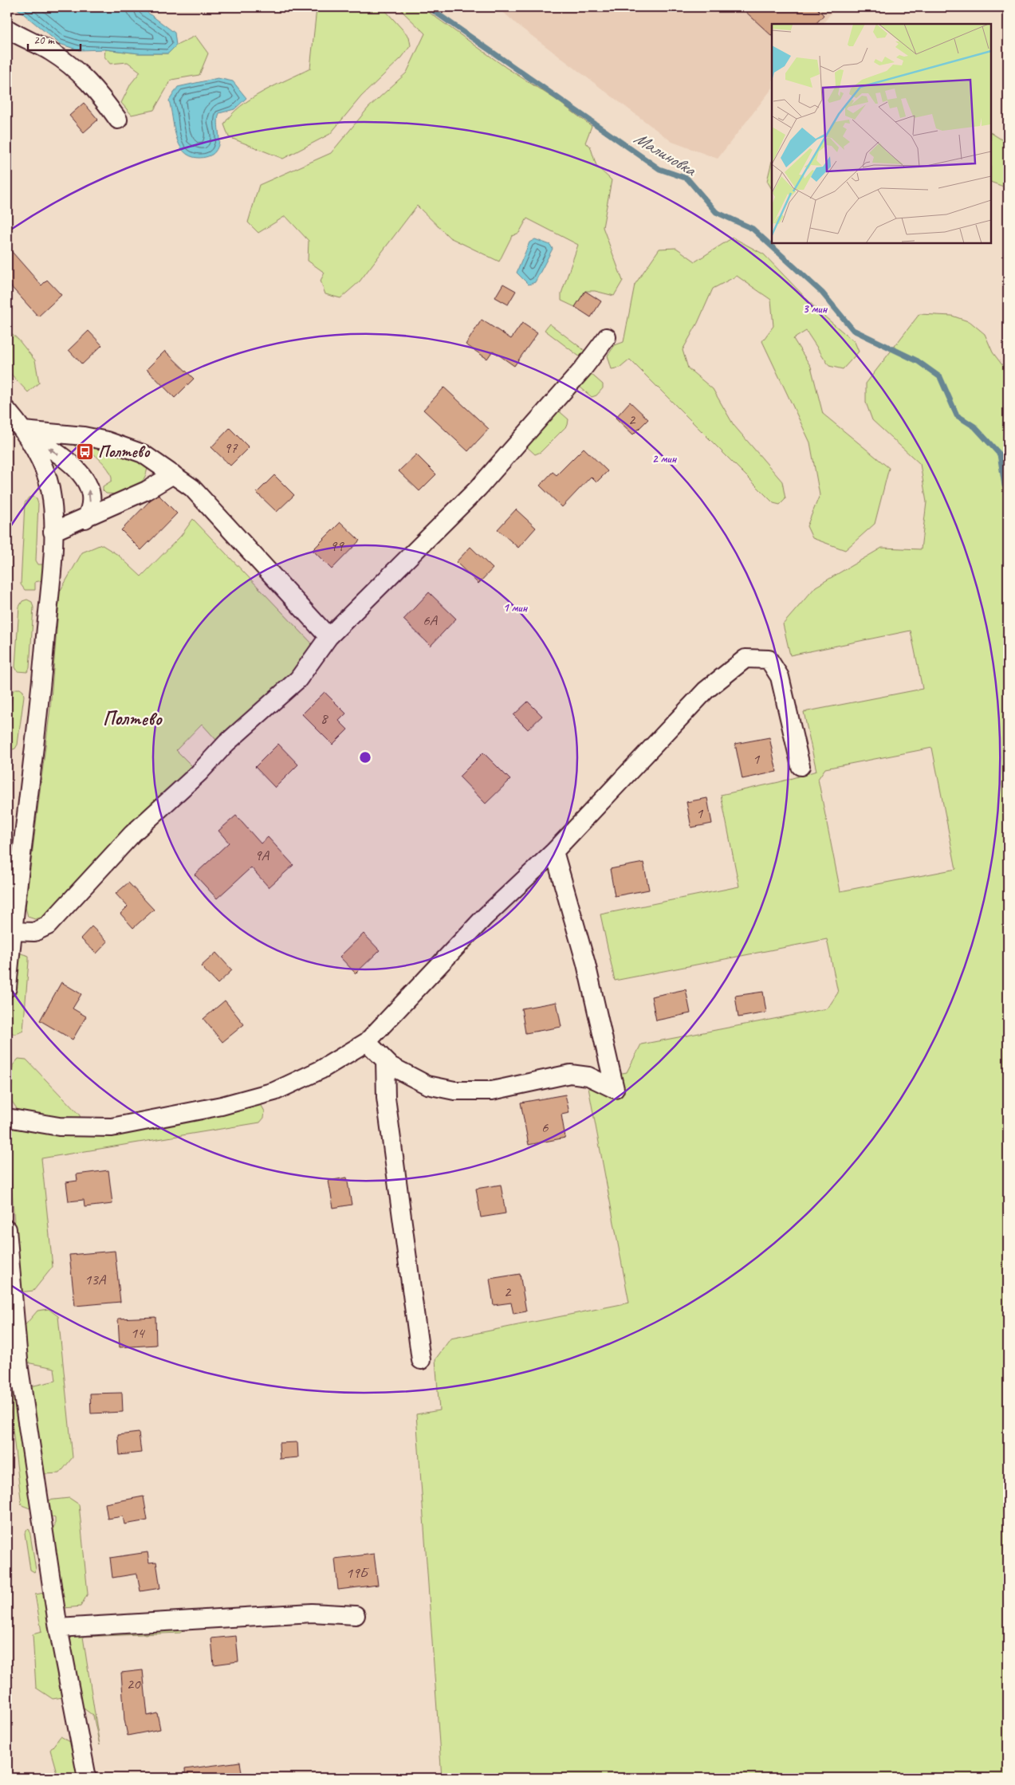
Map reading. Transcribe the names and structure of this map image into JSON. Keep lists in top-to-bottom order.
{
  "districts": ["Полтево"],
  "water": ["Малиновка"],
  "places": {
    "bus stop": ["Полтево"]
  },
  "house_numbers": [
    "2",
    "97",
    "99",
    "6А",
    "8",
    "1",
    "1",
    "9А",
    "6",
    "13А",
    "2",
    "14",
    "19Б",
    "20"
  ],
  "scale_bar": "20 m",
  "rings": ["3 мин", "2 мин", "1 мин"]
}
